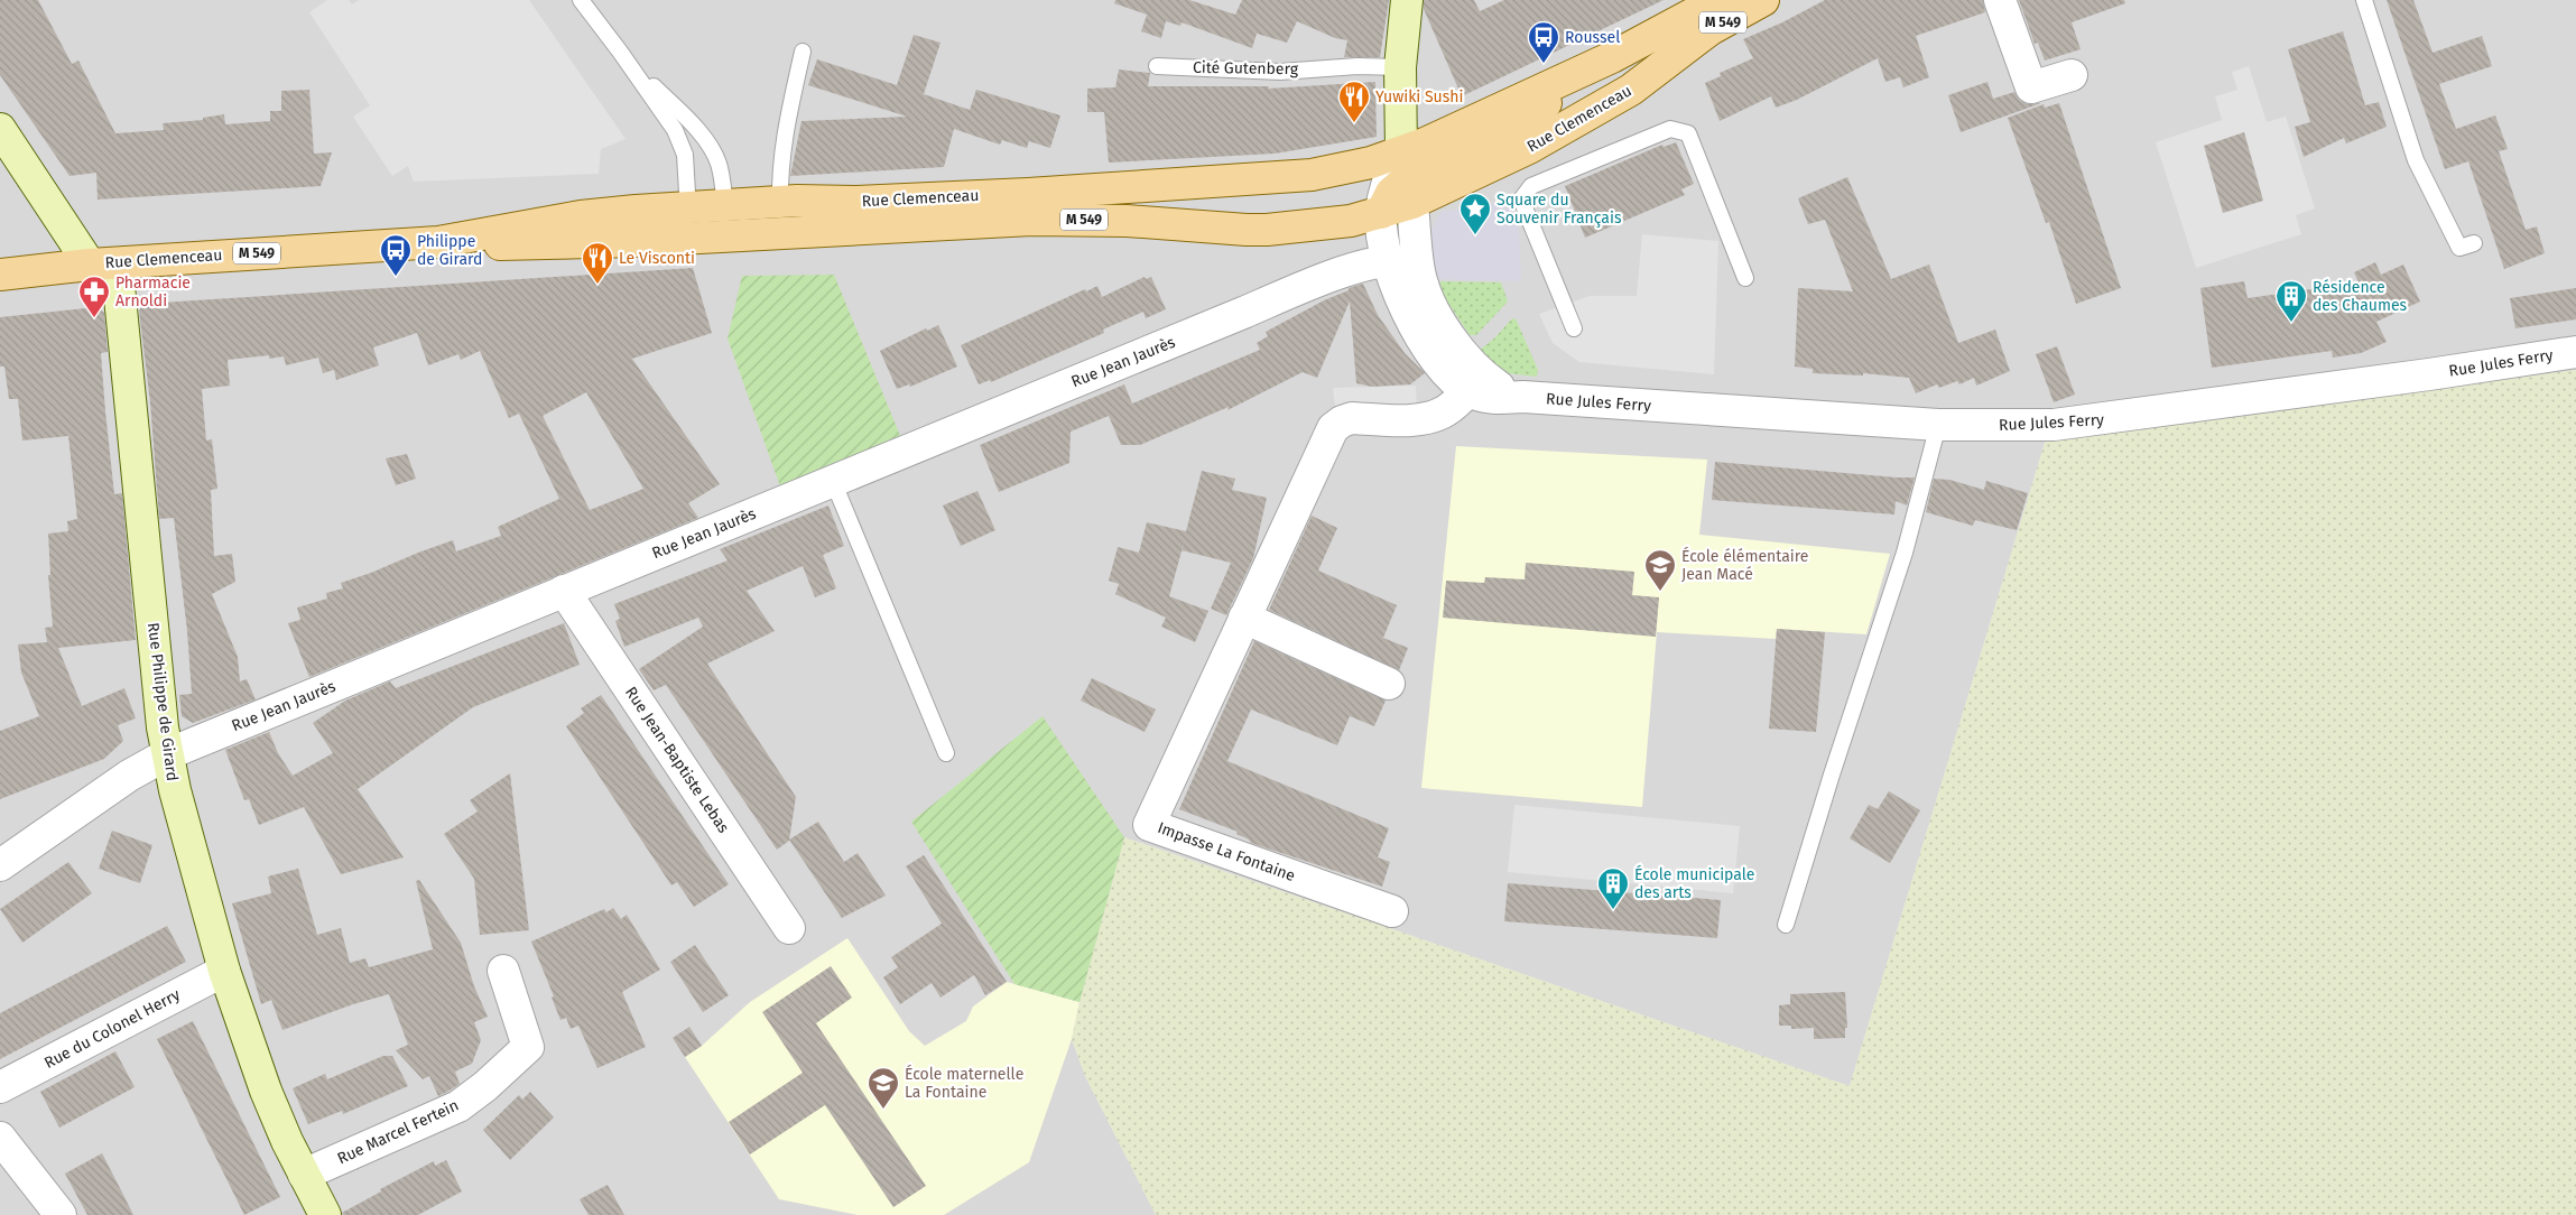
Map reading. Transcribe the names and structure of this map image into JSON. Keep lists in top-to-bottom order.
{
  "streets": {
    "main road": ["M 549", "Rue Clemenceau", "Rue Philippe de Girard"],
    "street": [
      "Rue Jean Jaurès",
      "Rue Jules Ferry",
      "Rue Jean-Baptiste Lebas",
      "Impasse La Fontaine",
      "Rue du Colonel Herry",
      "Rue Marcel Fertein"
    ],
    "lane": ["Cité Gutenberg"]
  },
  "crossings": [
    ["M 549", "Rue Clemenceau"],
    ["M 549", "Rue Philippe de Girard"],
    ["Rue Clemenceau", "Rue Philippe de Girard"],
    ["Rue Jean Jaurès", "Rue Philippe de Girard"],
    ["Rue Jean Jaurès", "Rue Jean-Baptiste Lebas"],
    ["Rue Jules Ferry", "Impasse La Fontaine"],
    ["Rue Philippe de Girard", "Rue du Colonel Herry"],
    ["Rue Philippe de Girard", "Rue Marcel Fertein"]
  ],
  "places": {
    "bus stop": ["Roussel", "Philippe de Girard"],
    "restaurant": ["Yuwiki Sushi", "Le Visconti"],
    "place": ["Square du Souvenir Français"],
    "pharmacy": ["Pharmacie Arnoldi"],
    "building": ["Résidence des Chaumes", "École municipale des arts"],
    "school or university": ["École élémentaire Jean Macé", "École maternelle La Fontaine"]
  }
}
